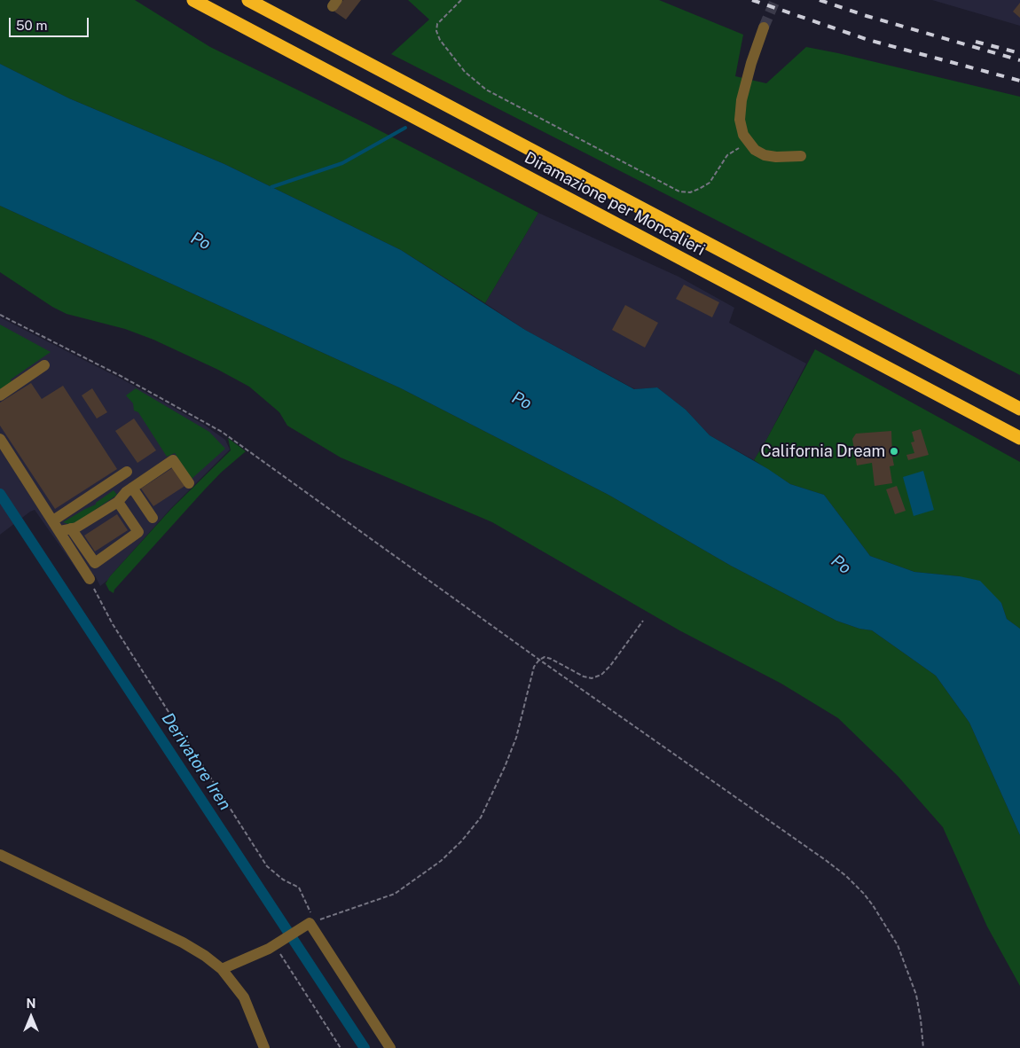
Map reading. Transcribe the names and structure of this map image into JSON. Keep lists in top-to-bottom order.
{
  "streets": {
    "highway": ["Diramazione per Moncalieri"]
  },
  "water": ["Po", "Derivatore Iren"],
  "places": ["California Dream"],
  "scale_bar": "50 m",
  "north": "top"
}
